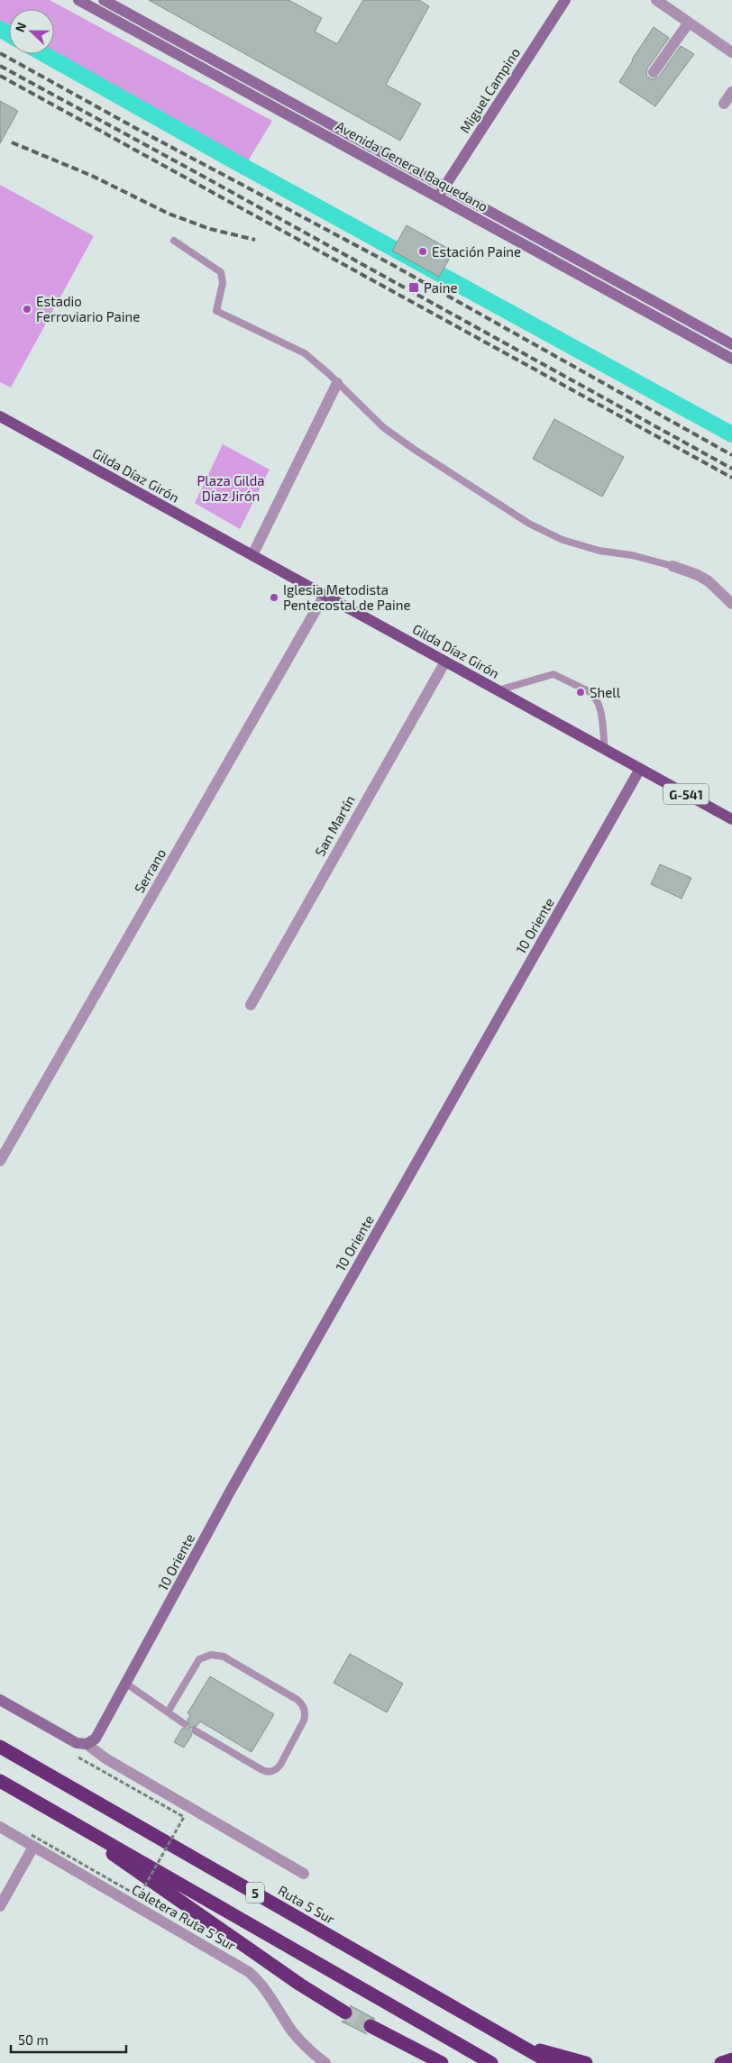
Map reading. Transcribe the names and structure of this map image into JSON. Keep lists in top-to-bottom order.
{
  "streets": {
    "highway": ["5", "Ruta 5 Sur"],
    "main road": [
      "Miguel Campino",
      "Avenida General Baquedano",
      "Gilda Díaz Girón",
      "G-541",
      "10 Oriente"
    ],
    "street": ["San Martín", "Serrano", "Caletera Ruta 5 Sur"]
  },
  "crossings": [
    ["Miguel Campino", "Avenida General Baquedano"],
    ["Gilda Díaz Girón", "San Martín"],
    ["Gilda Díaz Girón", "Serrano"],
    ["Gilda Díaz Girón", "10 Oriente"]
  ],
  "parks": ["Plaza Gilda Díaz Jirón"],
  "places": {
    "other": [
      "Estación Paine",
      "Estadio Ferroviario Paine",
      "Iglesia Metodista Pentecostal de Paine",
      "Shell"
    ],
    "transit": ["Paine"]
  },
  "scale_bar": "50 m",
  "north": "left"
}
